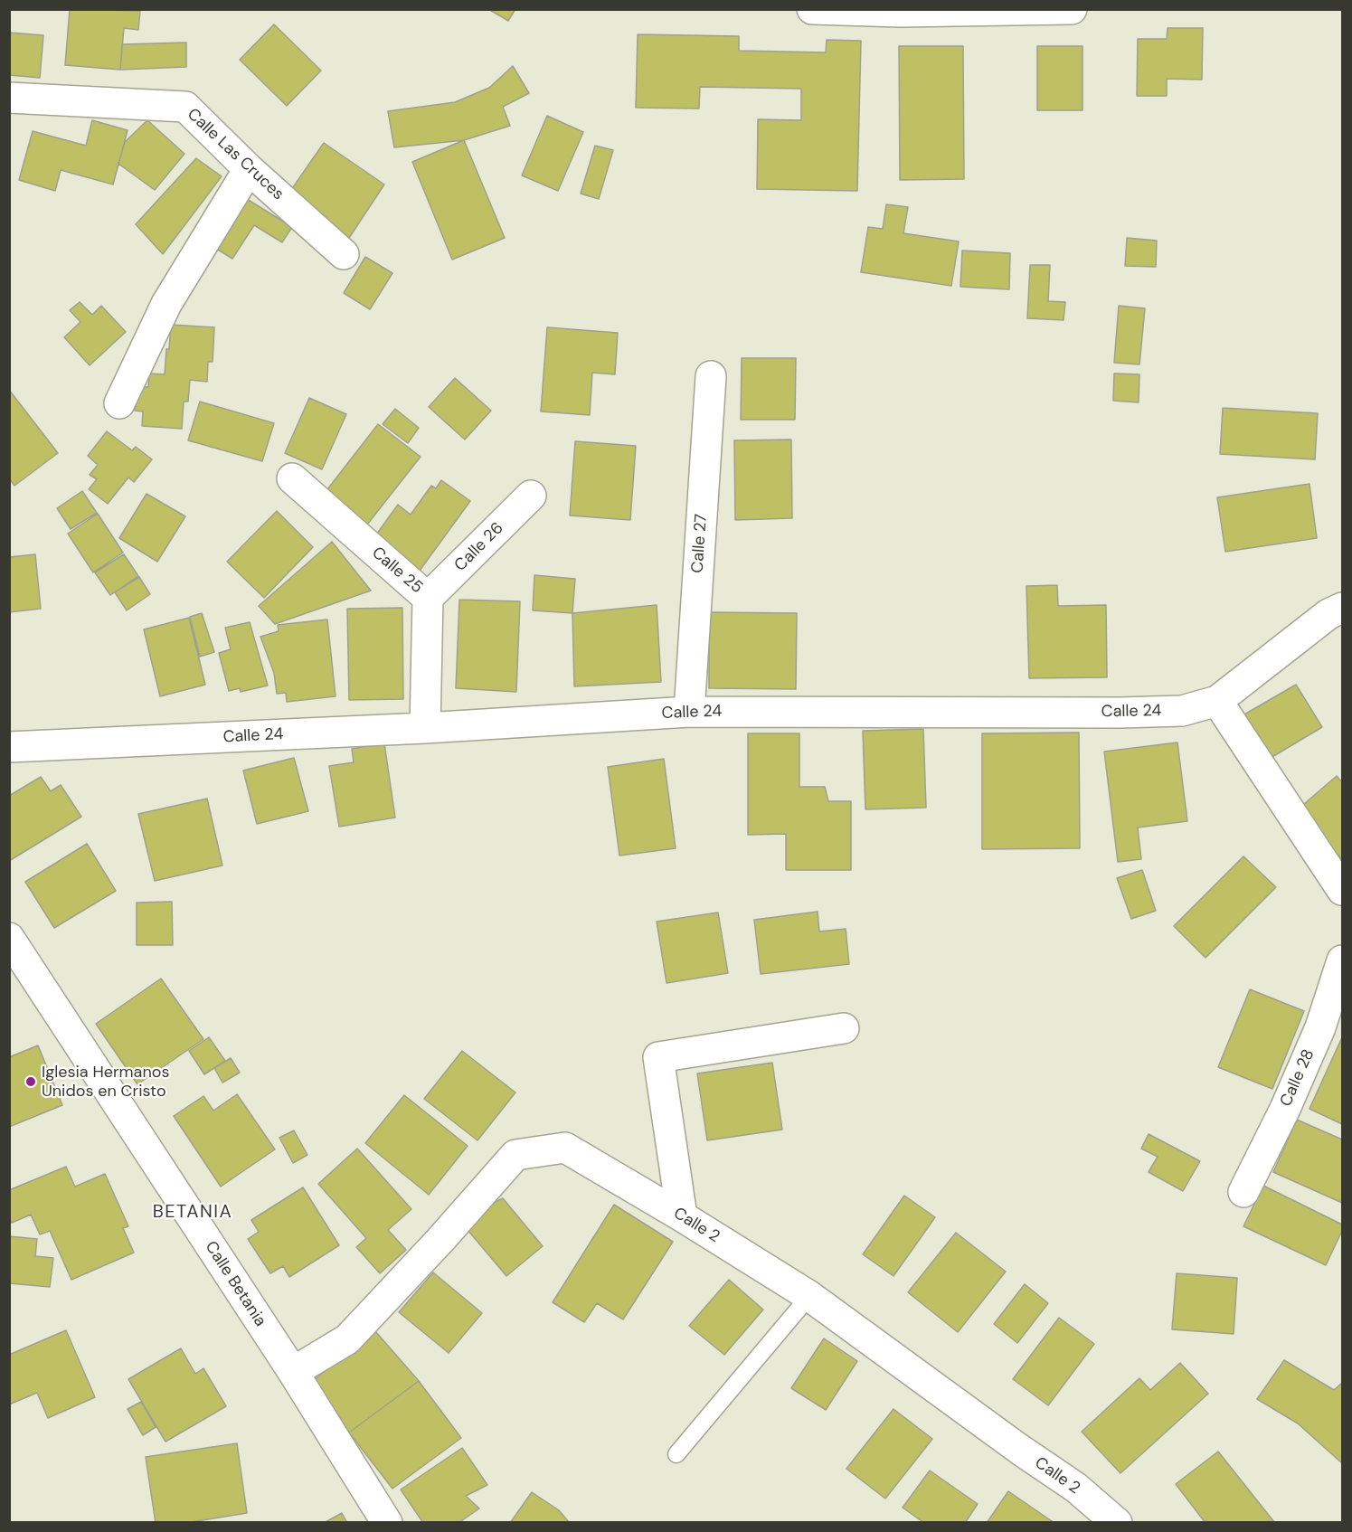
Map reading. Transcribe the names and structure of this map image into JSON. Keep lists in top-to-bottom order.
{
  "streets": {
    "street": [
      "Calle Las Cruces",
      "Calle 27",
      "Calle 26",
      "Calle 25",
      "Calle 24",
      "Calle 28",
      "Calle 2",
      "Calle Betania"
    ]
  },
  "crossings": [
    ["Calle 27", "Calle 24"],
    ["Calle 26", "Calle 25"],
    ["Calle 25", "Calle 24"],
    ["Calle 2", "Calle Betania"]
  ],
  "districts": ["BETANIA"],
  "places": ["Iglesia Hermanos Unidos en Cristo"]
}
